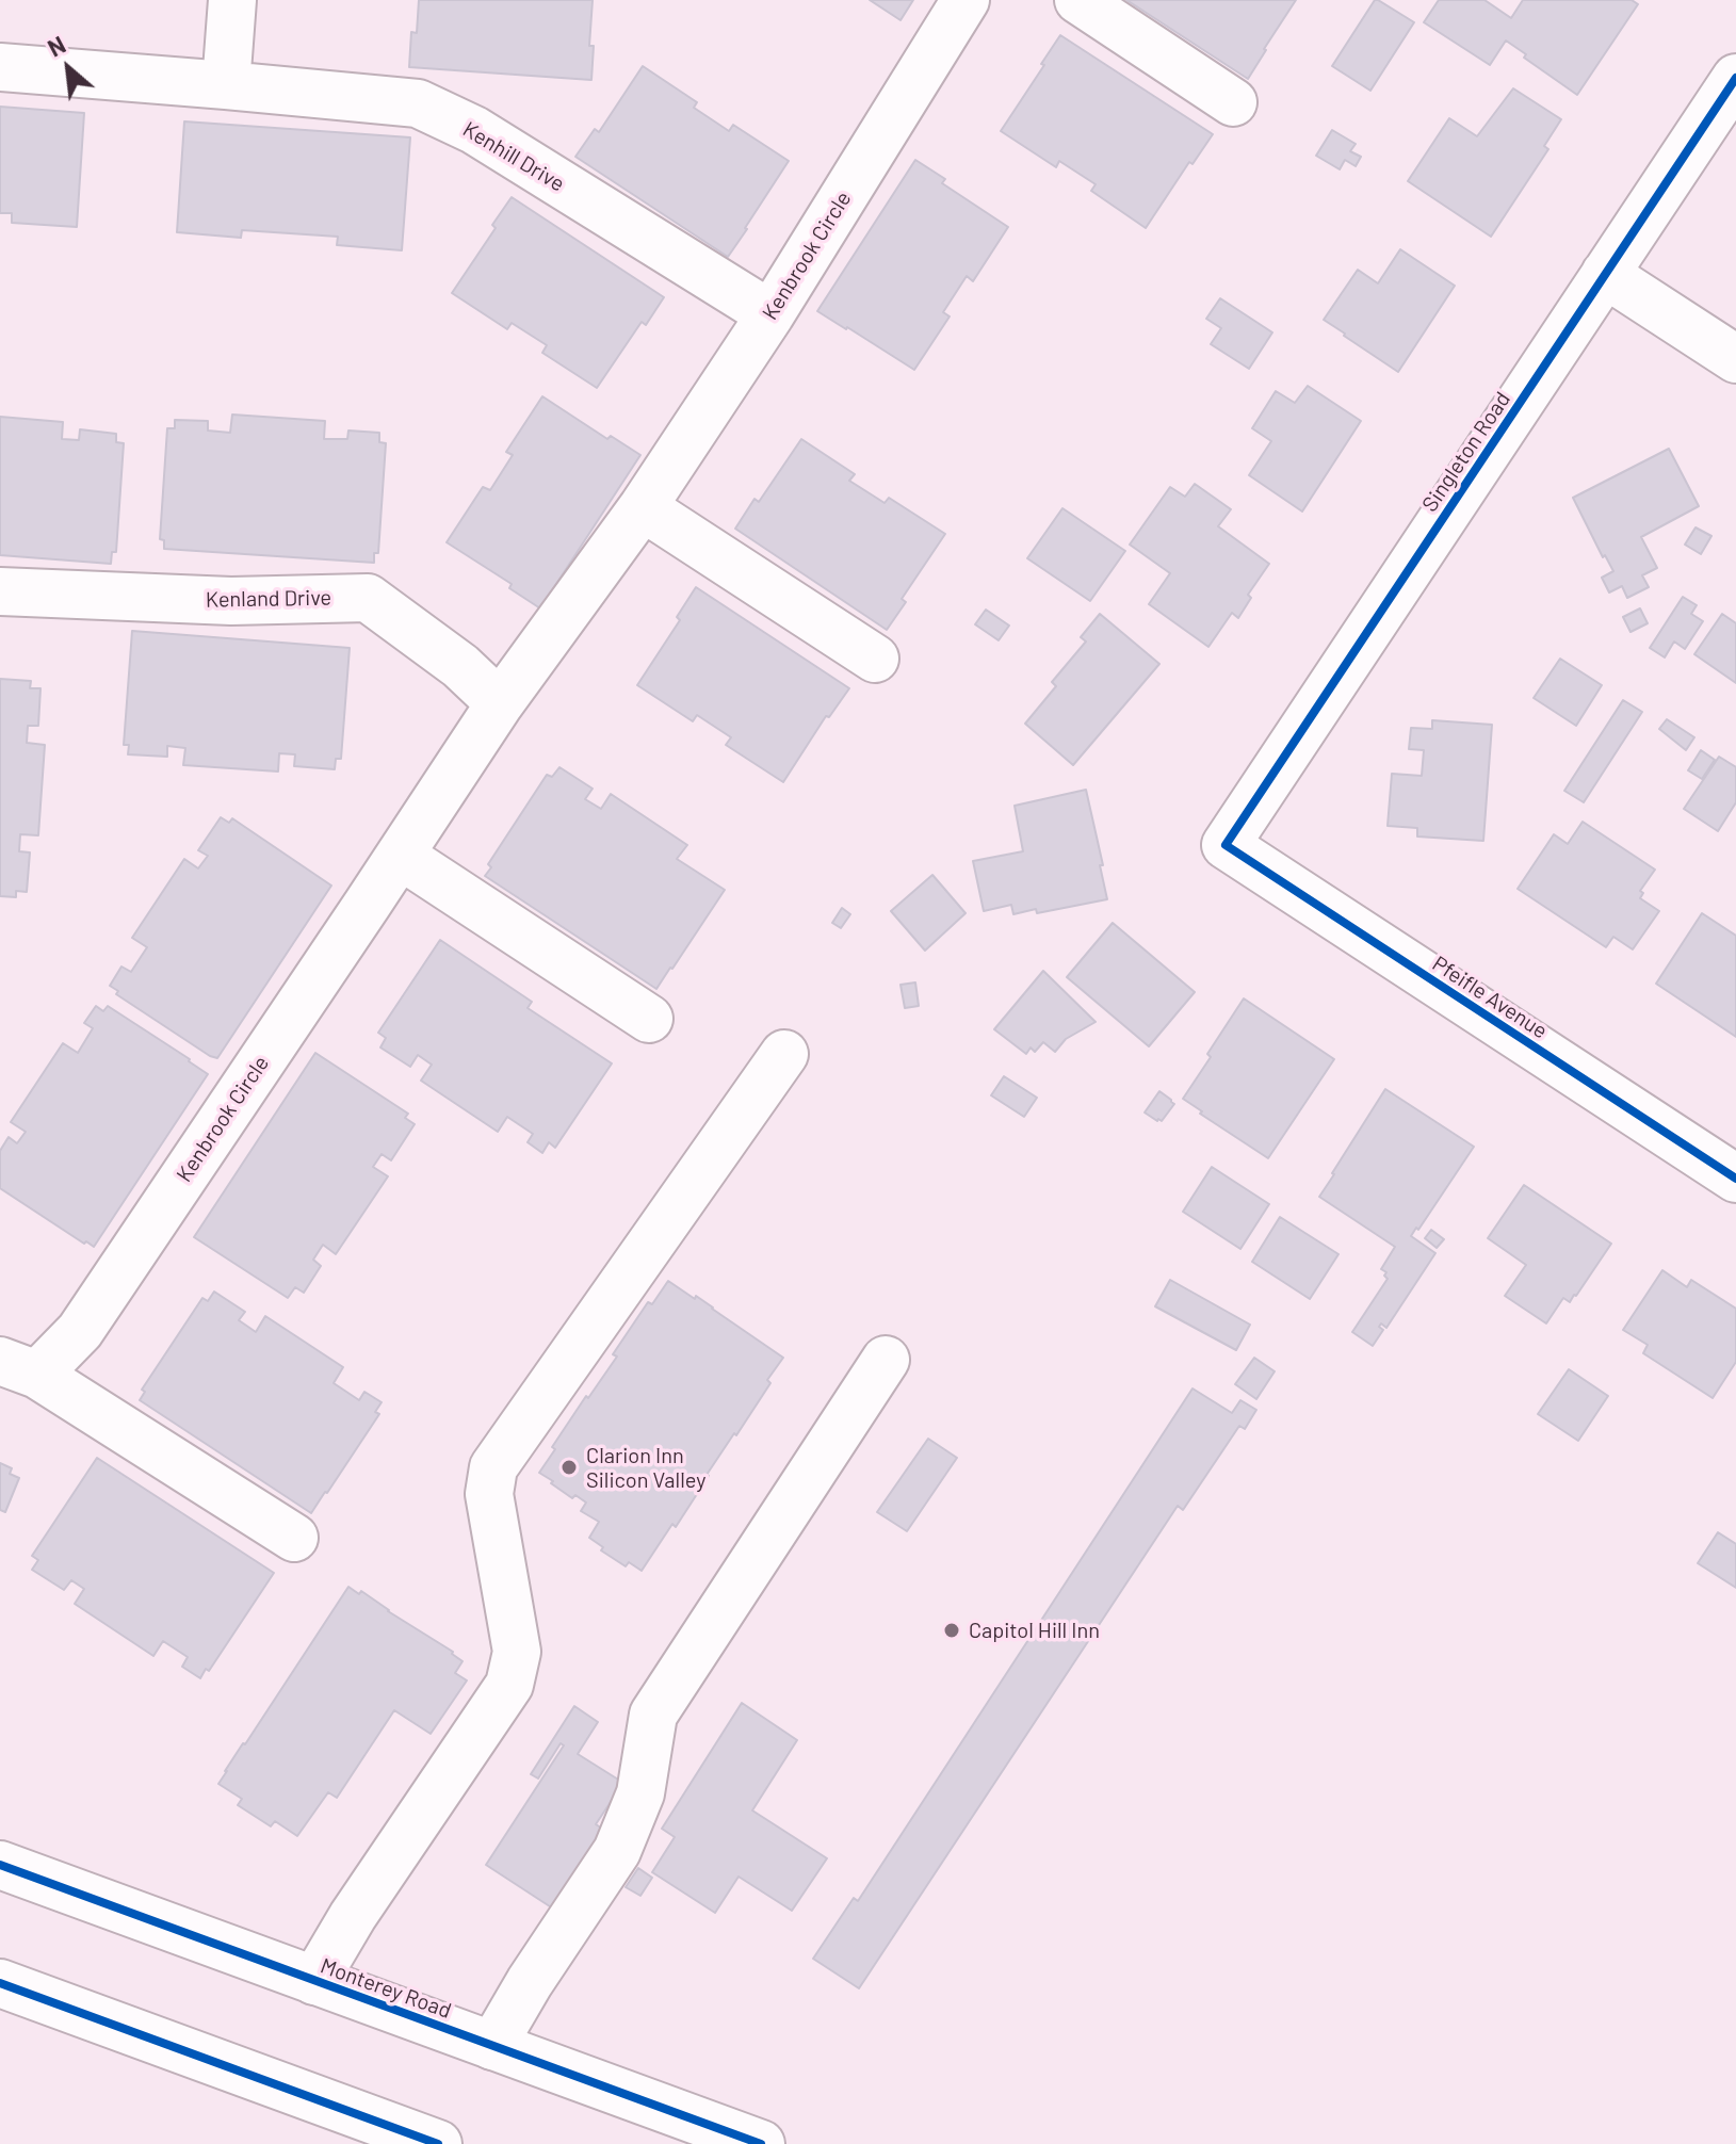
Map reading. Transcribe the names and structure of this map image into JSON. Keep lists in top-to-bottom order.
{
  "streets": {
    "street": [
      "Kenhill Drive",
      "Kenbrook Circle",
      "Singleton Road",
      "Kenland Drive",
      "Pfeifle Avenue",
      "Monterey Road"
    ]
  },
  "crossings": [
    ["Kenhill Drive", "Kenbrook Circle"],
    ["Kenbrook Circle", "Kenland Drive"],
    ["Singleton Road", "Pfeifle Avenue"]
  ],
  "places": ["Clarion Inn Silicon Valley", "Capitol Hill Inn"],
  "north": "top left"
}
